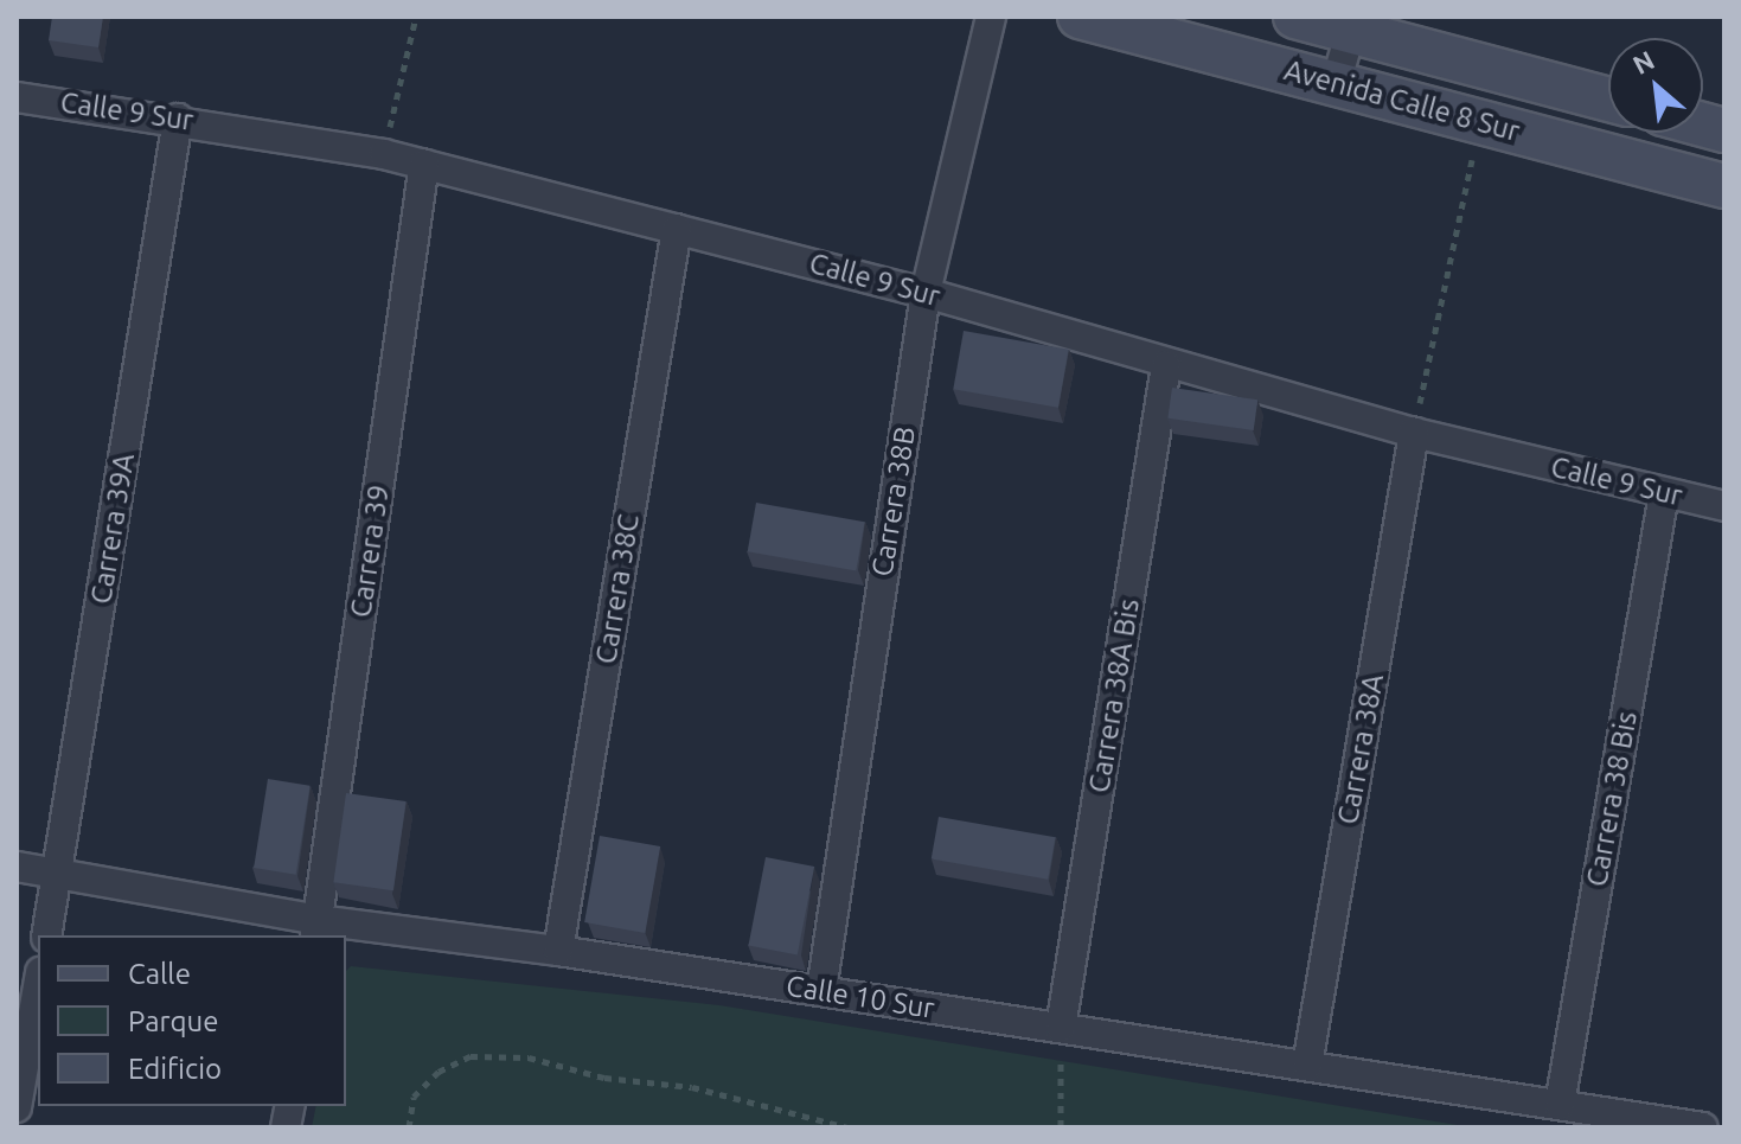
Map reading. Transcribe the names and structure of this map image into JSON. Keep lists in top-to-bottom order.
{
  "streets": {
    "main road": ["Avenida Calle 8 Sur"],
    "street": [
      "Calle 9 Sur",
      "Carrera 38B",
      "Carrera 39A",
      "Carrera 39",
      "Carrera 38C",
      "Carrera 38A Bis",
      "Carrera 38A",
      "Carrera 38 Bis",
      "Calle 10 Sur"
    ]
  },
  "crossings": [
    ["Calle 9 Sur", "Carrera 38B"],
    ["Calle 9 Sur", "Carrera 39A"],
    ["Calle 9 Sur", "Carrera 39"],
    ["Calle 9 Sur", "Carrera 38C"],
    ["Calle 9 Sur", "Carrera 38A Bis"],
    ["Calle 9 Sur", "Carrera 38A"],
    ["Calle 9 Sur", "Carrera 38 Bis"],
    ["Carrera 38B", "Calle 10 Sur"],
    ["Carrera 39A", "Calle 10 Sur"],
    ["Carrera 39", "Calle 10 Sur"],
    ["Carrera 38C", "Calle 10 Sur"],
    ["Carrera 38A Bis", "Calle 10 Sur"],
    ["Carrera 38A", "Calle 10 Sur"],
    ["Carrera 38 Bis", "Calle 10 Sur"]
  ],
  "legend": ["Calle", "Parque", "Edificio"],
  "north": "top left"
}
